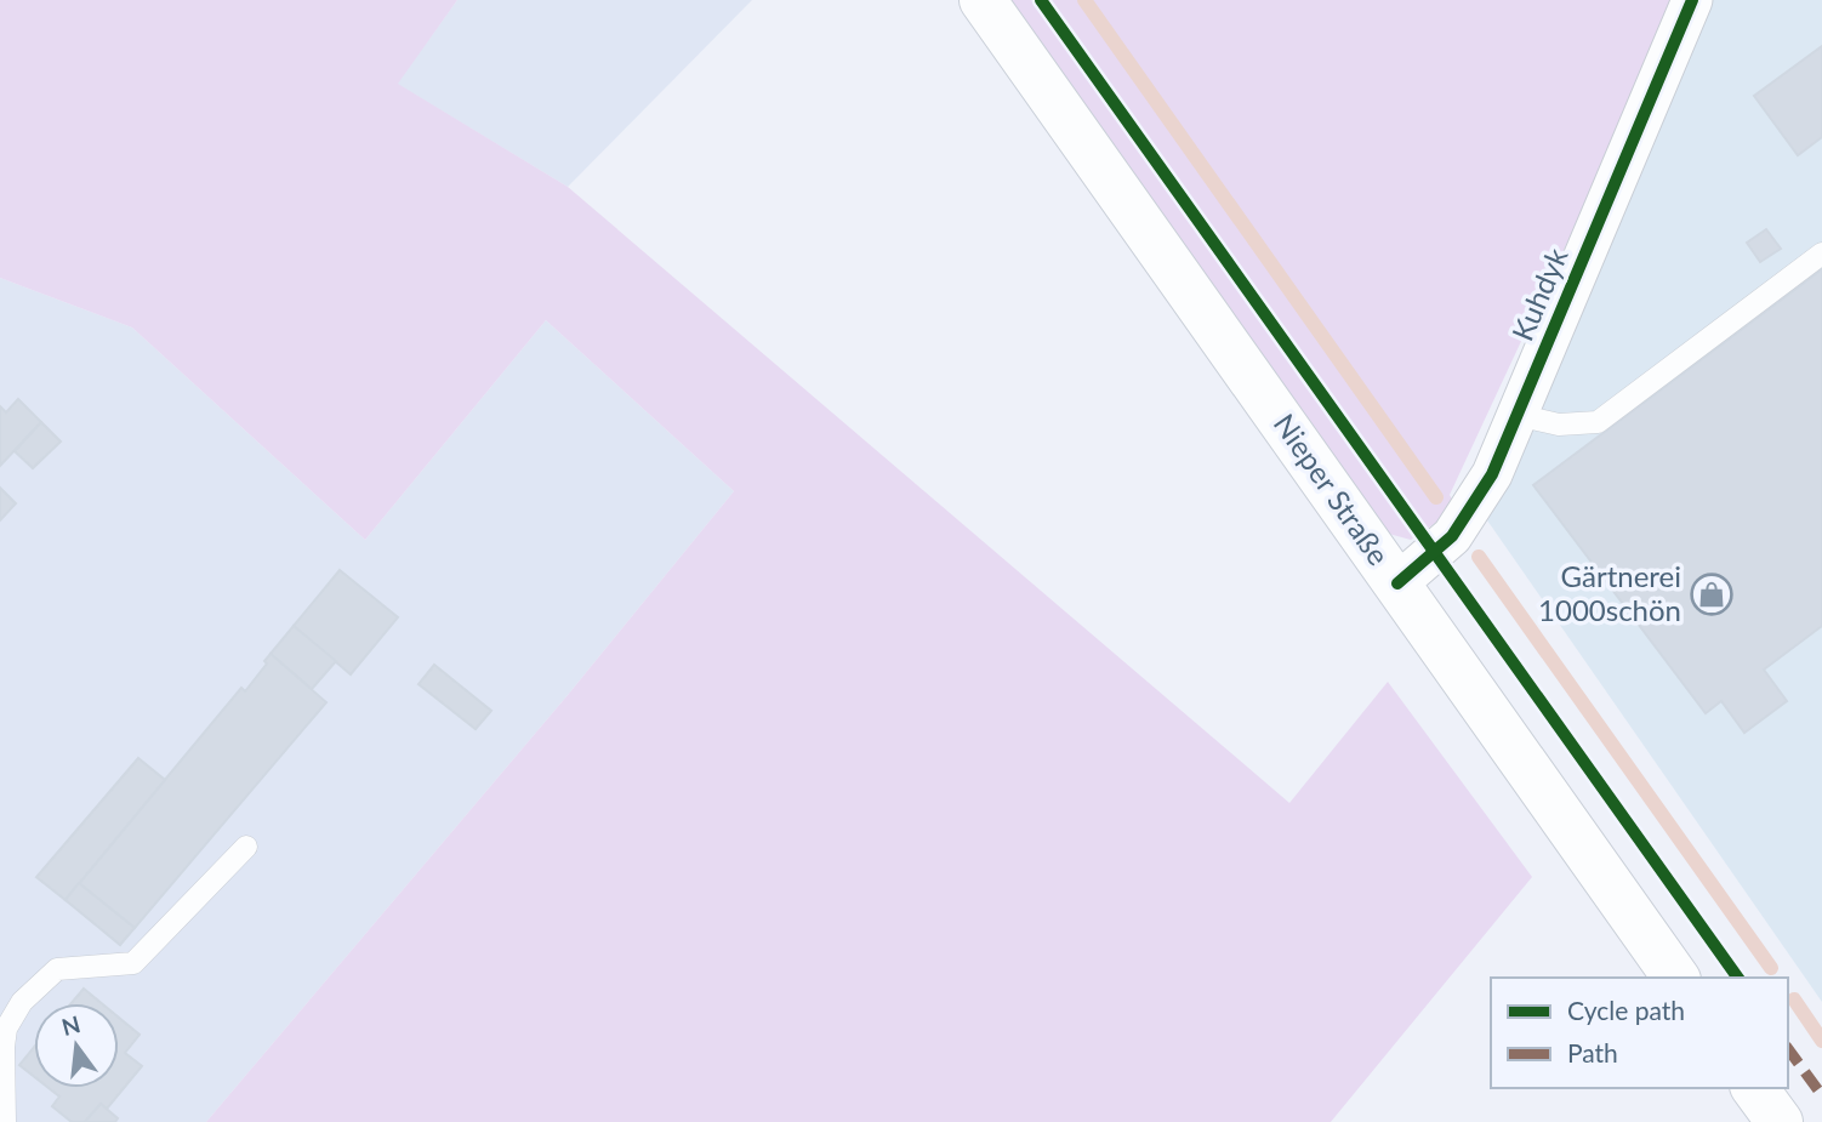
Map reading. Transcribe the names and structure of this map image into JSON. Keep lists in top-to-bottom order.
{
  "streets": {
    "main road": ["Nieper Straße"],
    "street": ["Kuhdyk"]
  },
  "crossings": [
    ["Kuhdyk", "Nieper Straße"]
  ],
  "places": {
    "shop": ["Gärtnerei 1000schön"]
  },
  "legend": ["Cycle path", "Path"],
  "north": "top"
}
